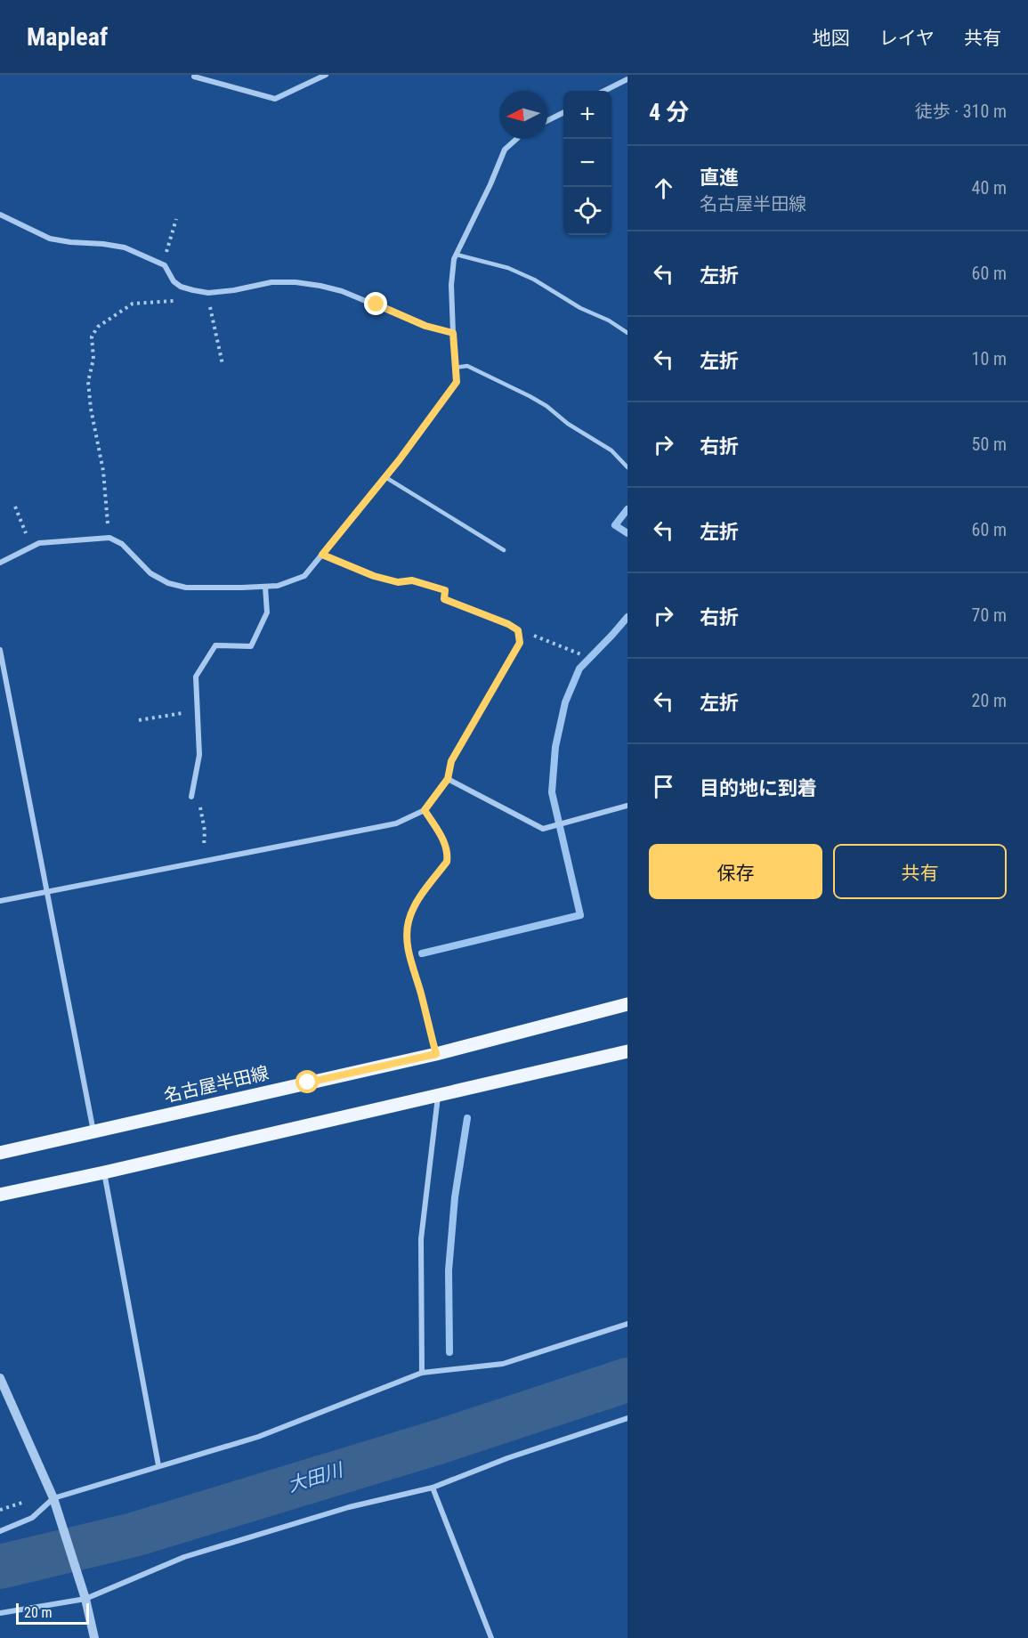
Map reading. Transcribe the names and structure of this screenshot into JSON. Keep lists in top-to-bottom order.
{
  "streets": {
    "main road": ["名古屋半田線"]
  },
  "water": ["大田川"],
  "scale_bar": "20 m",
  "north": "left",
  "page": {
    "header": "Mapleaf",
    "nav": ["地図", "レイヤ", "共有"],
    "heading": ["4 分", "徒歩 · 310 m"],
    "map_buttons": ["+", "−"],
    "list": [
      ["直進", "名古屋半田線", "40 m"],
      ["左折", "60 m"],
      ["左折", "10 m"],
      ["右折", "50 m"],
      ["左折", "60 m"],
      ["右折", "70 m"],
      ["左折", "20 m"],
      "目的地に到着"
    ],
    "buttons": ["保存", "共有"],
    "scale": "20 m"
  }
}
